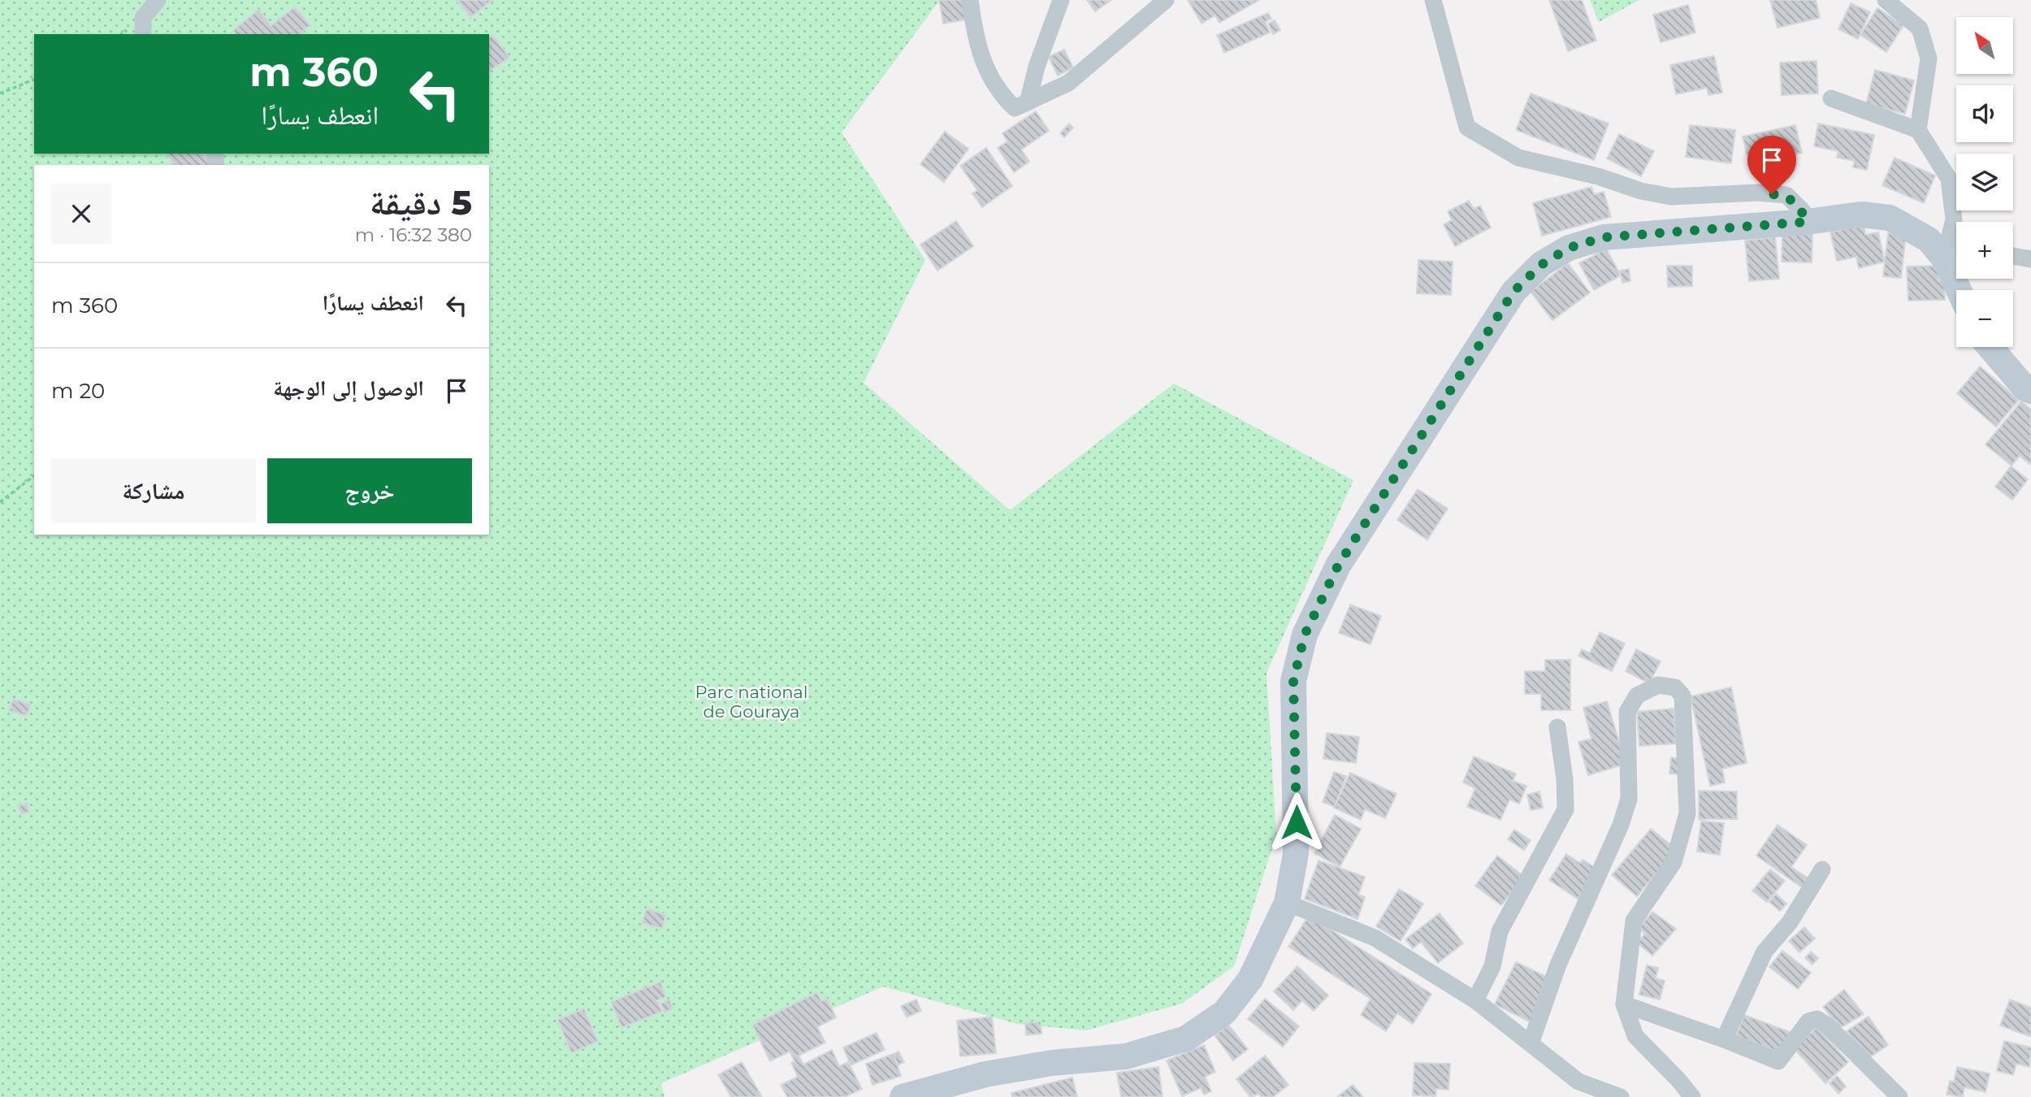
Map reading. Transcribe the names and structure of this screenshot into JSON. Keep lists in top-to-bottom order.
{
  "parks": ["Parc national de Gouraya"],
  "north": "top left",
  "page": {
    "map_buttons": ["+", "−"],
    "turn": ["360 m", "انعطف يسارًا"],
    "heading": ["5 دقيقة", "380 m · 16:32"],
    "list": [
      {
        "name": "انعطف يسارًا",
        "value": "360 m"
      },
      {
        "name": "الوصول إلى الوجهة",
        "value": "20 m"
      }
    ],
    "buttons": ["خروج", "مشاركة"]
  }
}
